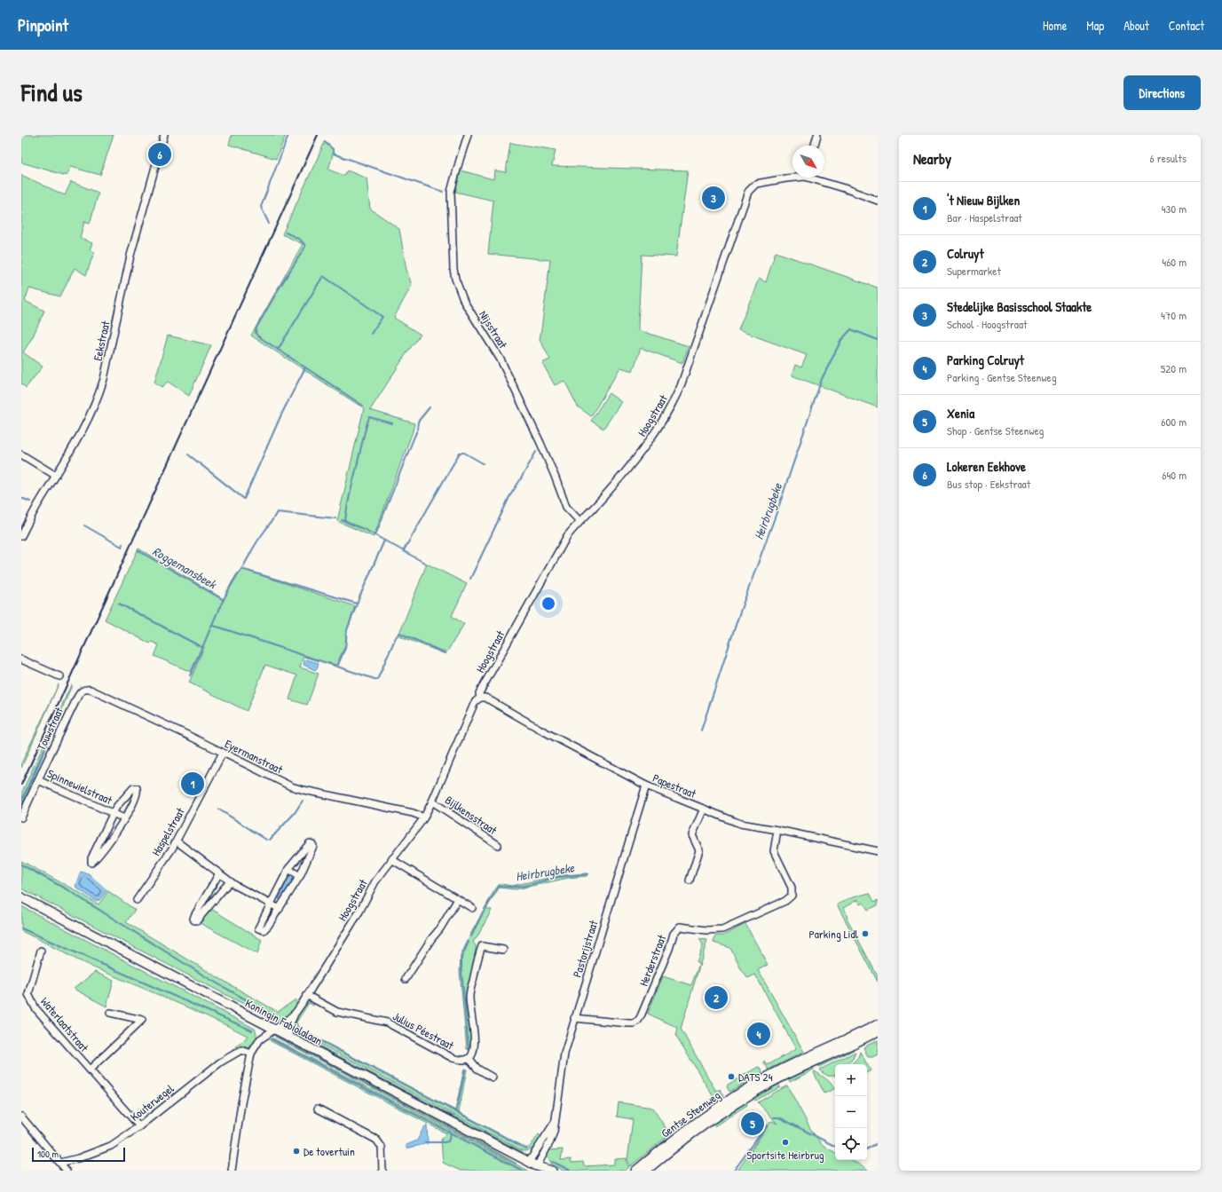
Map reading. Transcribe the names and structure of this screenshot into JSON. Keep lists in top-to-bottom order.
{
  "streets": {
    "main road": ["Koningin Fabiolalaan", "Gentse Steenweg"],
    "street": [
      "Nijsstraat",
      "Eekstraat",
      "Hoogstraat",
      "Touwstraat",
      "Eyermanstraat",
      "Papestraat",
      "Spinnewielstraat",
      "Bijlkensstraat",
      "Haspelstraat",
      "Pastorijstraat",
      "Herderstraat",
      "Waterlaatstraat",
      "Julius Péestraat",
      "Kouterwegel"
    ]
  },
  "crossings": [
    ["Nijsstraat", "Hoogstraat"],
    ["Hoogstraat", "Eyermanstraat"],
    ["Hoogstraat", "Papestraat"],
    ["Hoogstraat", "Bijlkensstraat"],
    ["Hoogstraat", "Koningin Fabiolalaan"],
    ["Hoogstraat", "Julius Péestraat"],
    ["Hoogstraat", "Kouterwegel"],
    ["Touwstraat", "Eyermanstraat"],
    ["Touwstraat", "Spinnewielstraat"],
    ["Eyermanstraat", "Haspelstraat"],
    ["Papestraat", "Pastorijstraat"],
    ["Papestraat", "Herderstraat"],
    ["Pastorijstraat", "Herderstraat"],
    ["Pastorijstraat", "Koningin Fabiolalaan"],
    ["Waterlaatstraat", "Kouterwegel"]
  ],
  "water": ["Heirbrugbeke", "Roggemansbeek"],
  "places": [
    "Parking Lidl",
    "DATS 24",
    "Sportsite Heirbrug",
    "De tovertuin"
  ],
  "scale_bar": "100 m",
  "north": "bottom right",
  "page": {
    "header": "Pinpoint",
    "nav": [
      "Home",
      "Map",
      "About",
      "Contact"
    ],
    "title": "Find us",
    "buttons": "Directions",
    "heading": ["Nearby", "6 results"],
    "pins": [
      "6",
      "3",
      "1",
      "2",
      "4",
      "5"
    ],
    "list": [
      {
        "mark": "1",
        "name": "'t Nieuw Bijlken",
        "note": "Bar · Haspelstraat",
        "value": "430 m"
      },
      {
        "mark": "2",
        "name": "Colruyt",
        "note": "Supermarket",
        "value": "460 m"
      },
      {
        "mark": "3",
        "name": "Stedelijke Basisschool Staakte",
        "note": "School · Hoogstraat",
        "value": "470 m"
      },
      {
        "mark": "4",
        "name": "Parking Colruyt",
        "note": "Parking · Gentse Steenweg",
        "value": "520 m"
      },
      {
        "mark": "5",
        "name": "Xenia",
        "note": "Shop · Gentse Steenweg",
        "value": "600 m"
      },
      {
        "mark": "6",
        "name": "Lokeren Eekhove",
        "note": "Bus stop · Eekstraat",
        "value": "640 m"
      }
    ],
    "map_buttons": ["+", "−"],
    "scale": "100 m"
  }
}
